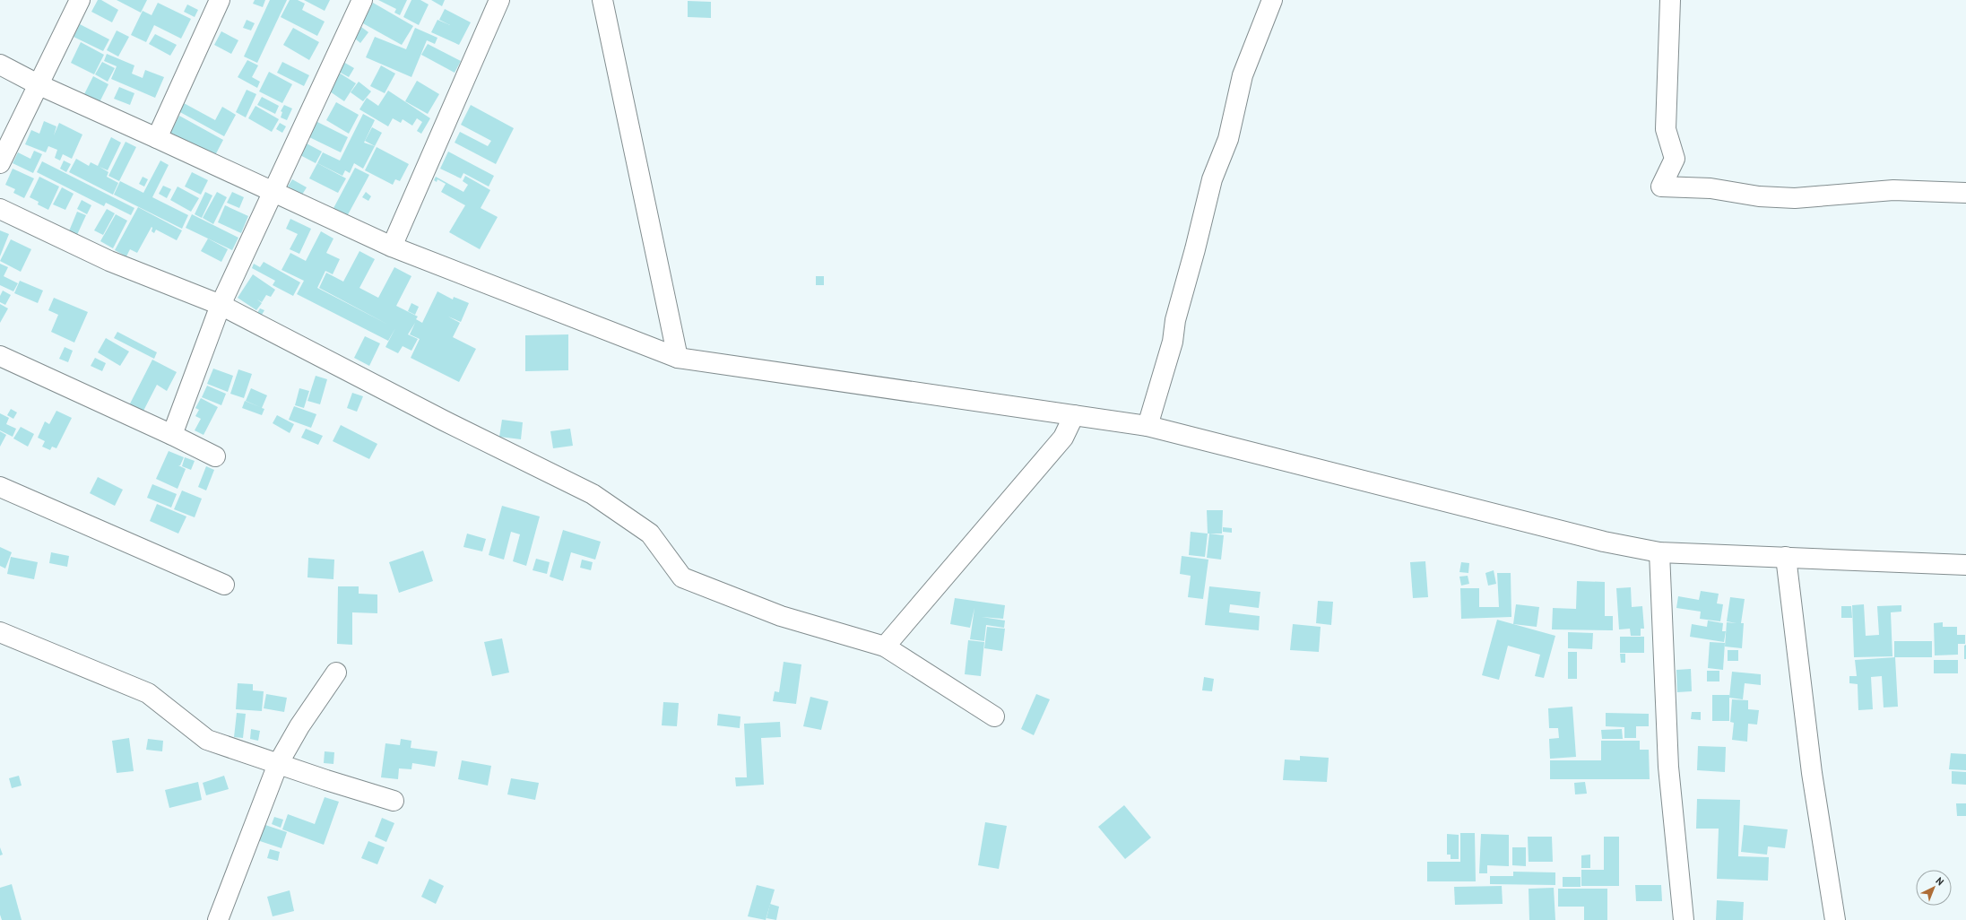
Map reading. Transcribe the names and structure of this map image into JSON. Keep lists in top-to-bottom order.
{
  "north": "top right"
}
